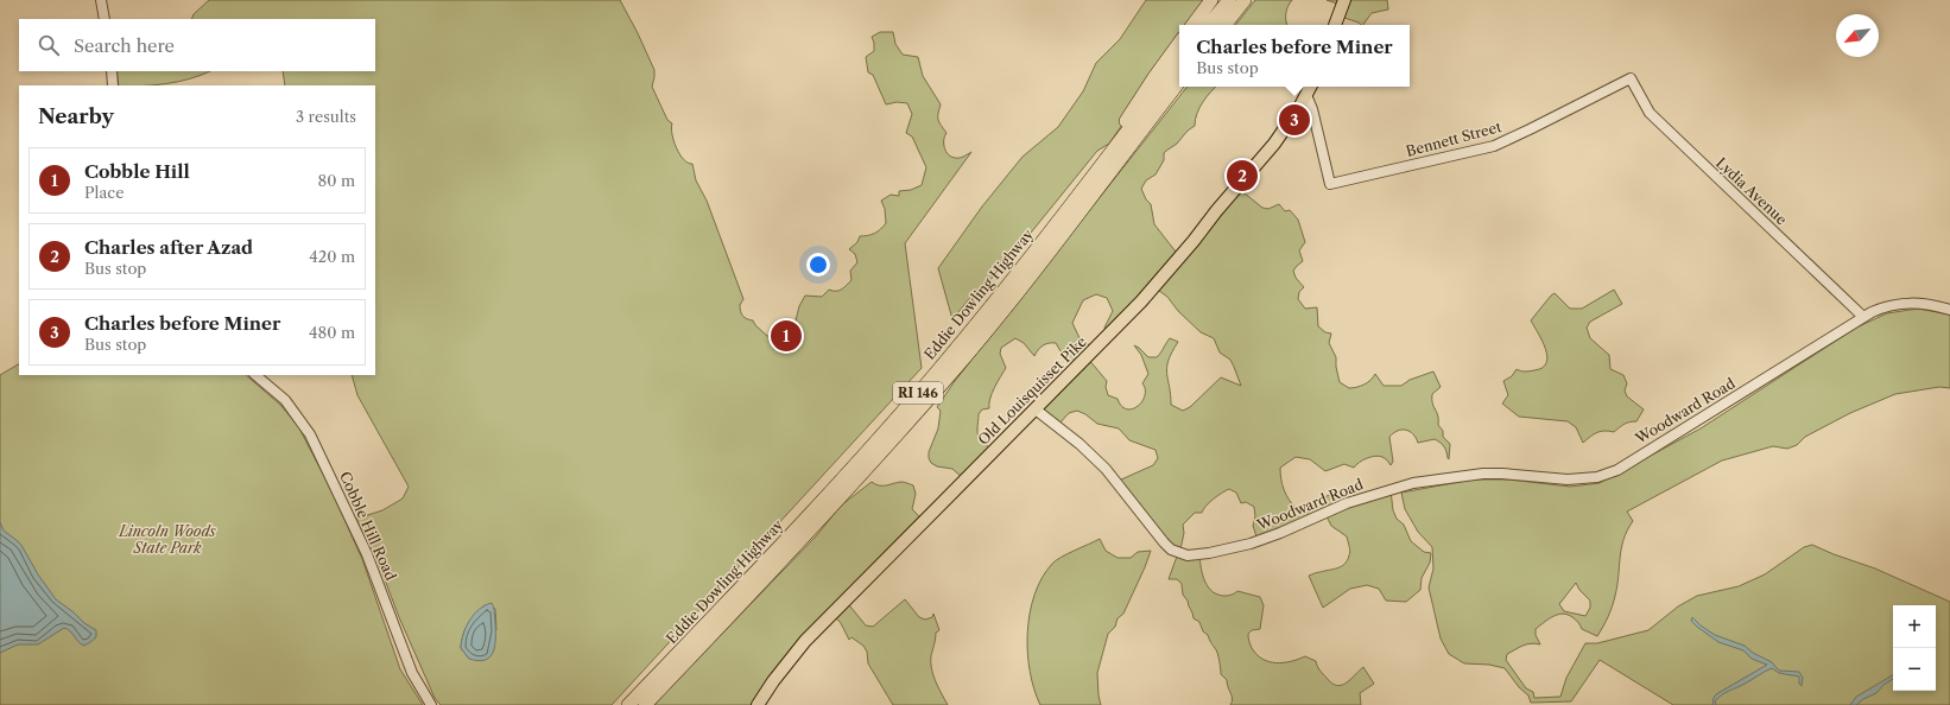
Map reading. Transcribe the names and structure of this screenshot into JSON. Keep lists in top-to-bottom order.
{
  "streets": {
    "highway": ["Eddie Dowling Highway", "RI 146"],
    "main road": ["Old Louisquisset Pike"],
    "street": [
      "Bennett Street",
      "Lydia Avenue",
      "Woodward Road",
      "Cobble Hill Road"
    ]
  },
  "crossings": [
    ["Bennett Street", "Lydia Avenue"],
    ["Bennett Street", "Old Louisquisset Pike"],
    ["Lydia Avenue", "Woodward Road"],
    ["Old Louisquisset Pike", "Woodward Road"]
  ],
  "parks": ["Lincoln Woods State Park"],
  "north": "bottom left",
  "page": {
    "search": "Search here",
    "popup": ["Charles before Miner", "Bus stop"],
    "heading": ["Nearby", "3 results"],
    "pins": ["3", "2", "1"],
    "list": [
      {
        "mark": "1",
        "name": "Cobble Hill",
        "note": "Place",
        "value": "80 m"
      },
      {
        "mark": "2",
        "name": "Charles after Azad",
        "note": "Bus stop",
        "value": "420 m"
      },
      {
        "mark": "3",
        "name": "Charles before Miner",
        "note": "Bus stop",
        "value": "480 m"
      }
    ],
    "map_buttons": ["+", "−"]
  }
}
